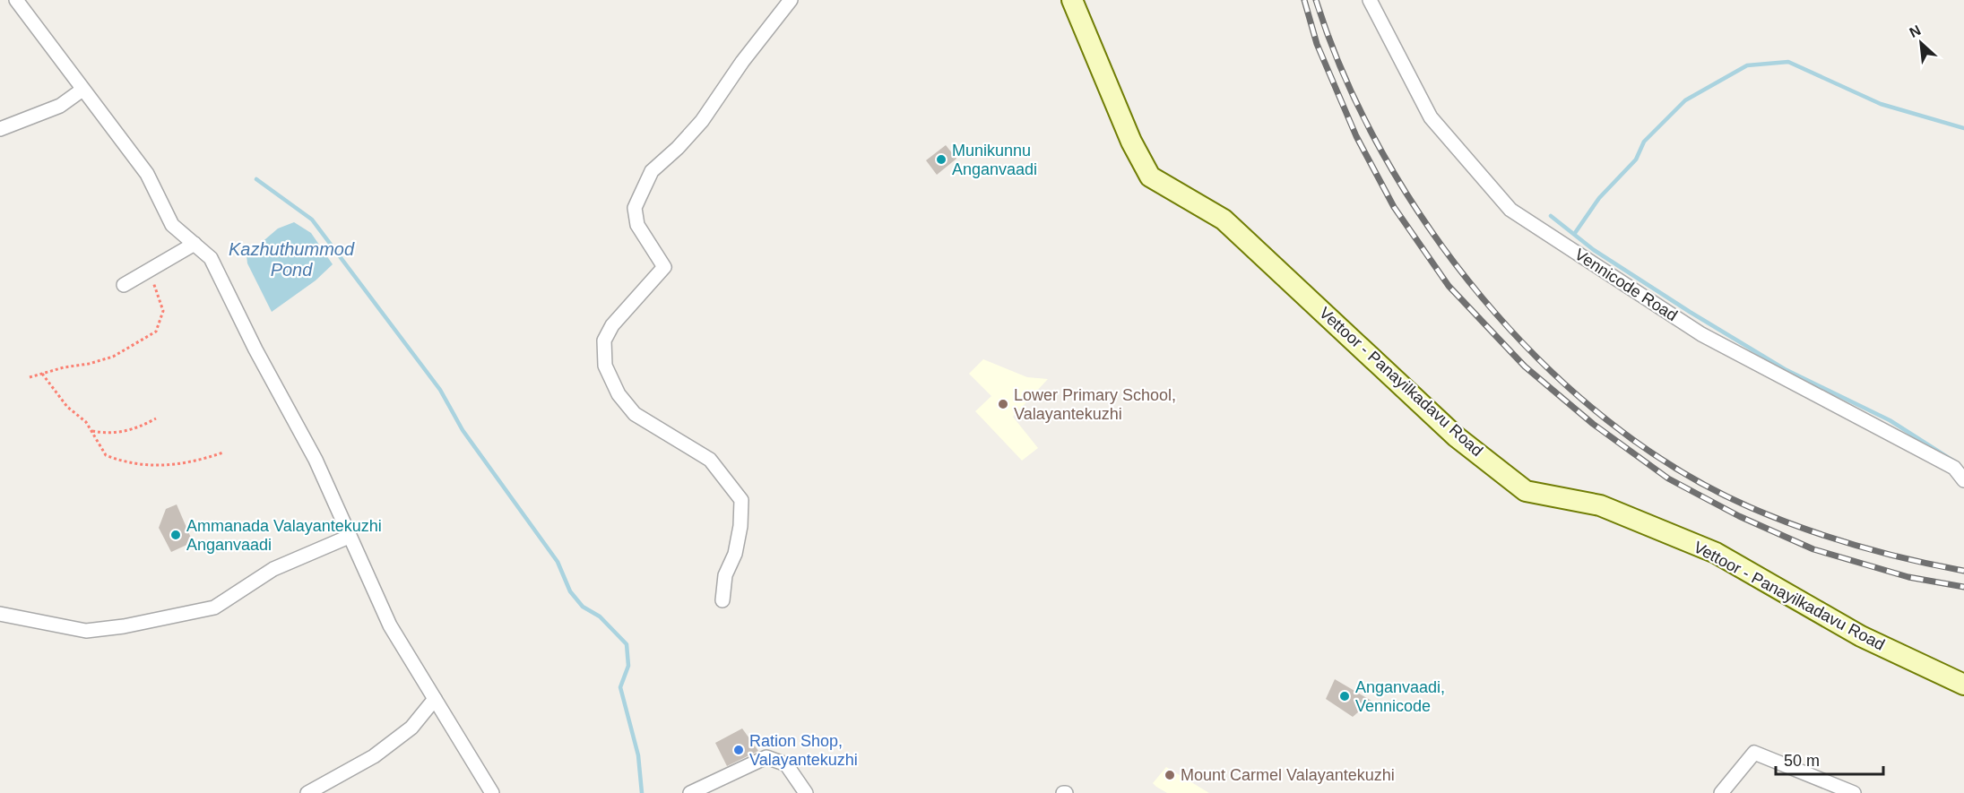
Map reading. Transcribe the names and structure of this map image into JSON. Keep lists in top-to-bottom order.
{
  "streets": {
    "main road": ["Vettoor - Panayilkadavu Road"],
    "street": ["Vennicode Road"]
  },
  "water": ["Kazhuthummod Pond"],
  "places": [
    "Munikunnu Anganvaadi",
    "Lower Primary School, Valayantekuzhi",
    "Ammanada Valayantekuzhi Anganvaadi",
    "Anganvaadi, Vennicode",
    "Ration Shop, Valayantekuzhi",
    "Mount Carmel Valayantekuzhi"
  ],
  "scale_bar": "50 m",
  "north": "top left"
}
